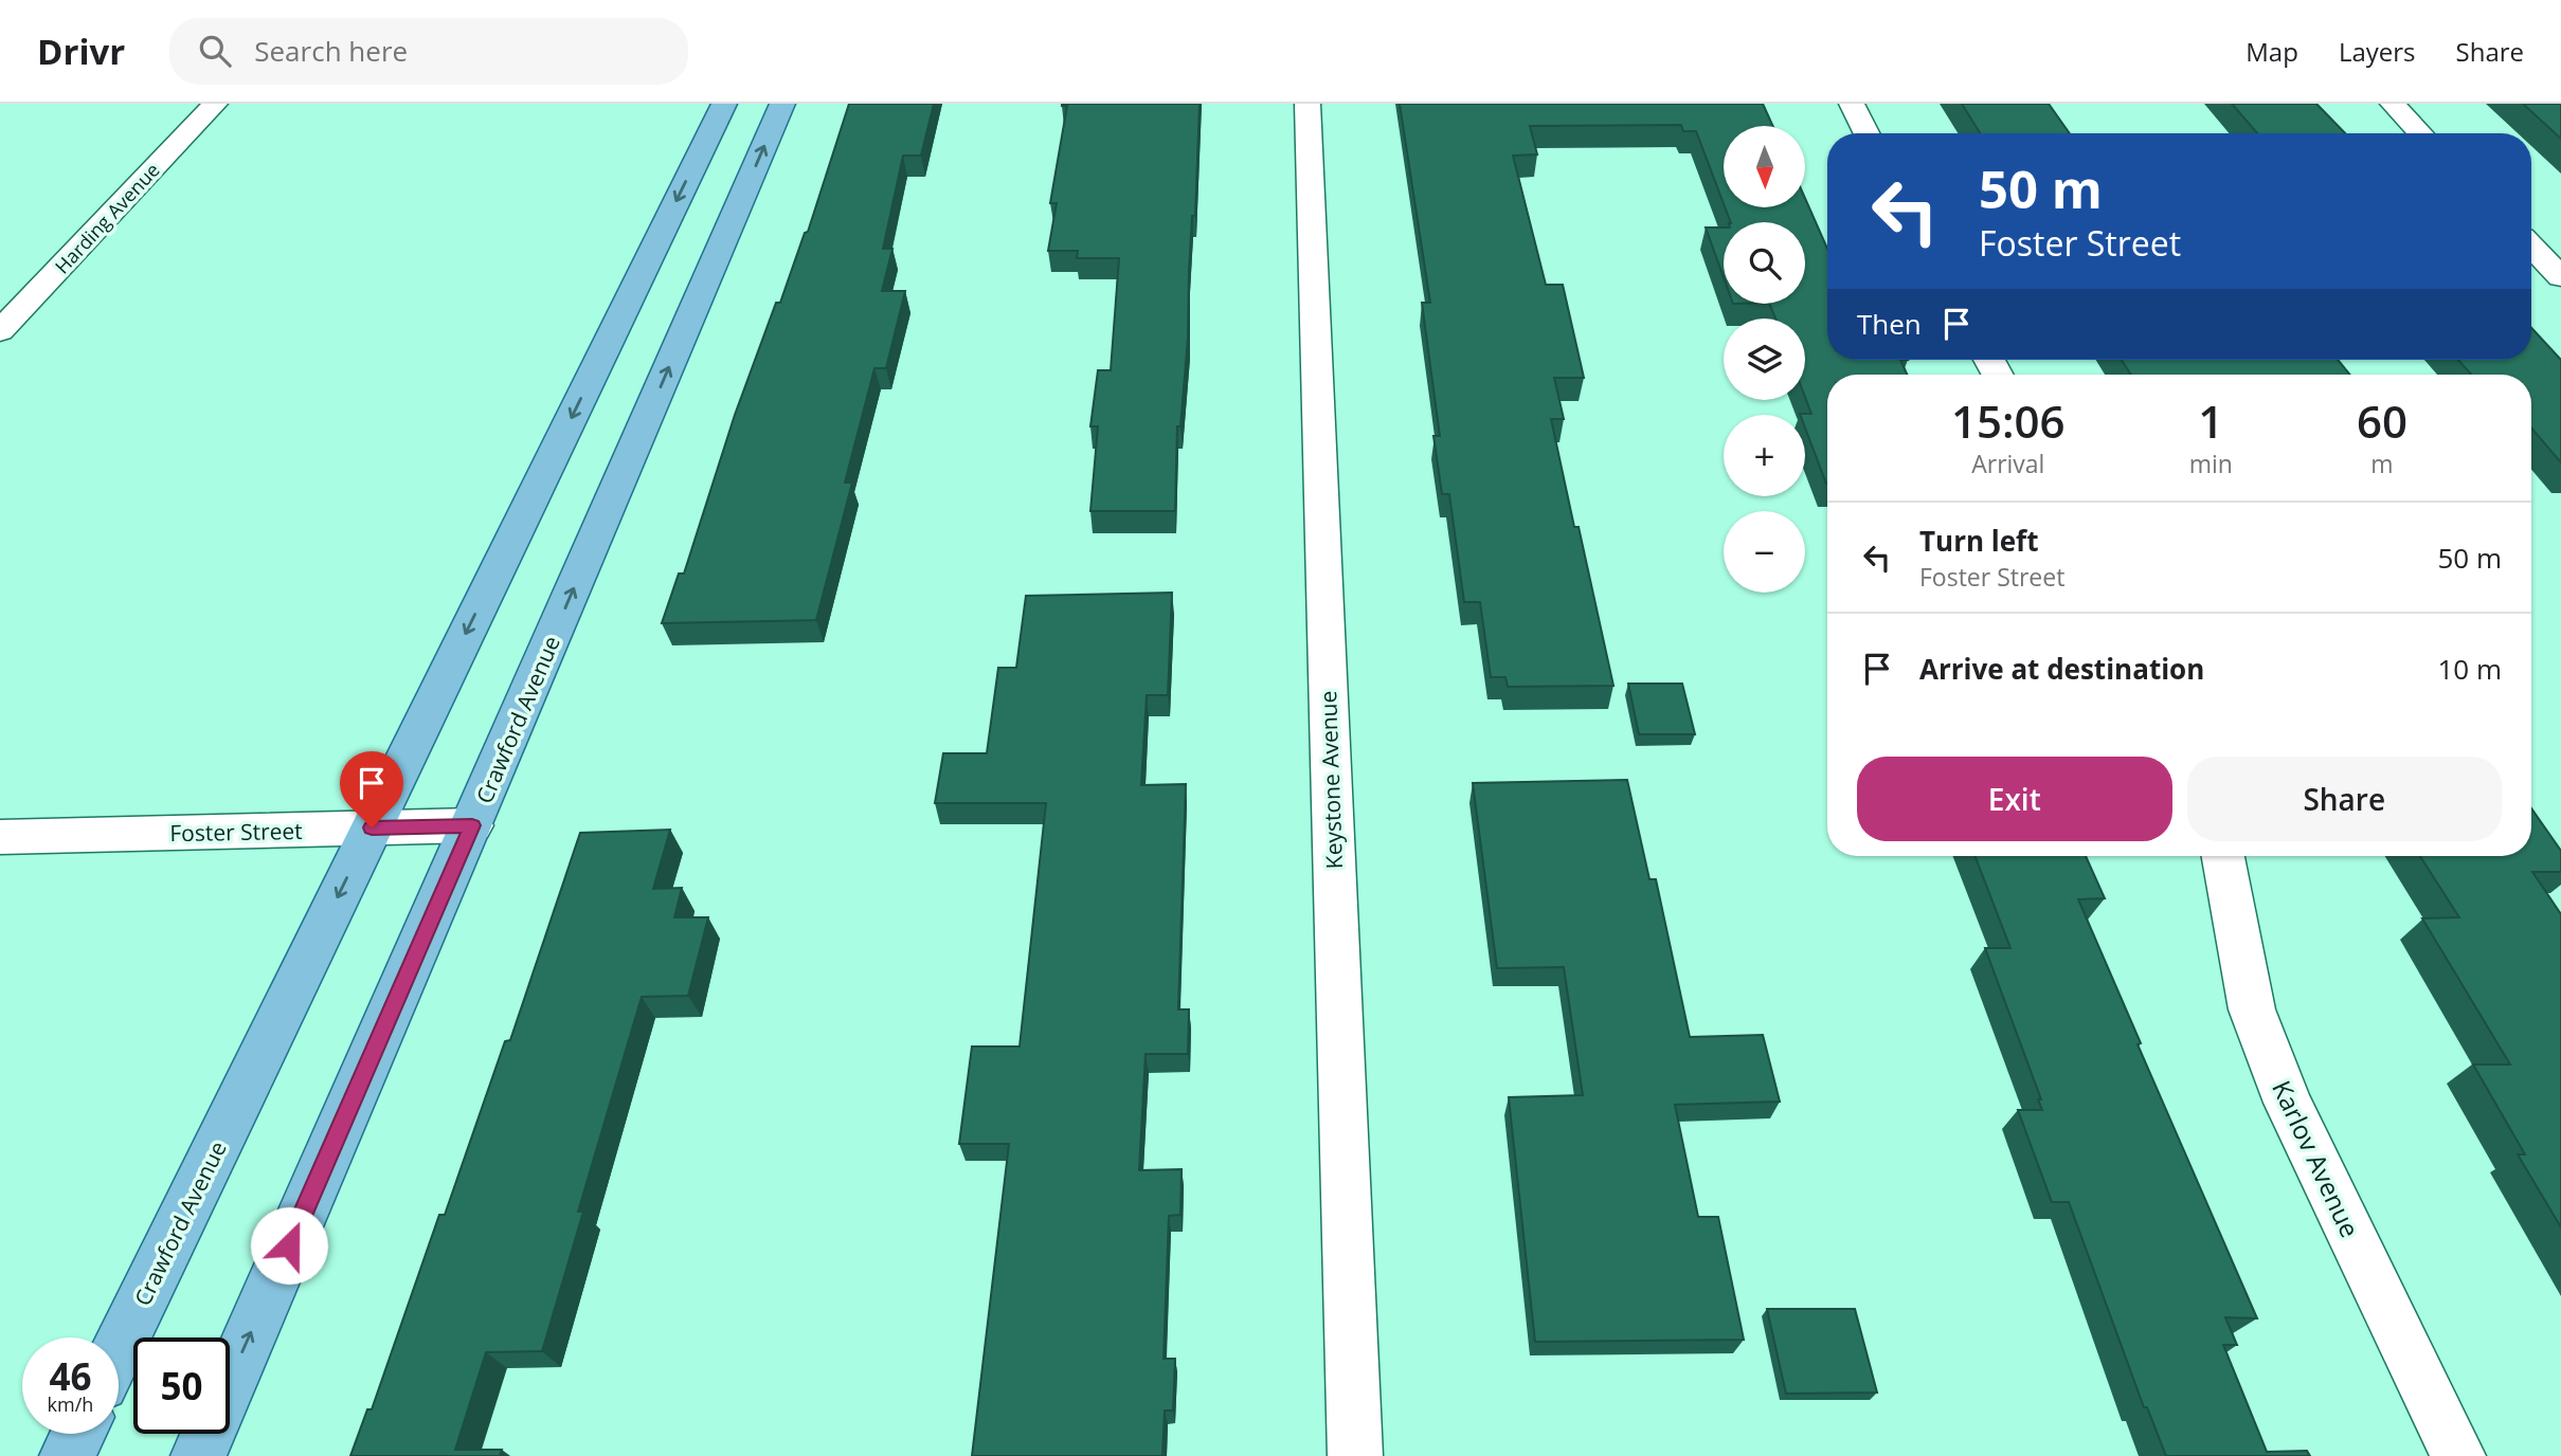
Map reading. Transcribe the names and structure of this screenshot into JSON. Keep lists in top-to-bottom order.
{
  "streets": {
    "main road": ["Crawford Avenue"],
    "street": [
      "Harding Avenue",
      "Keystone Avenue",
      "Foster Street",
      "Karlov Avenue"
    ]
  },
  "crossings": [
    ["Crawford Avenue", "Foster Street"]
  ],
  "north": "bottom",
  "page": {
    "header": "Drivr",
    "search": "Search here",
    "nav": ["Map", "Layers", "Share"],
    "map_buttons": ["+", "−"],
    "turn": ["50 m", "Foster Street"],
    "then": "Then",
    "eta": [
      "15:06",
      "Arrival",
      "1",
      "min",
      "60",
      "m"
    ],
    "list": [
      {
        "name": "Turn left",
        "note": "Foster Street",
        "value": "50 m"
      },
      {
        "name": "Arrive at destination",
        "value": "10 m"
      }
    ],
    "buttons": ["Exit", "Share"],
    "speed": "46 km/h",
    "limit": "50"
  }
}
